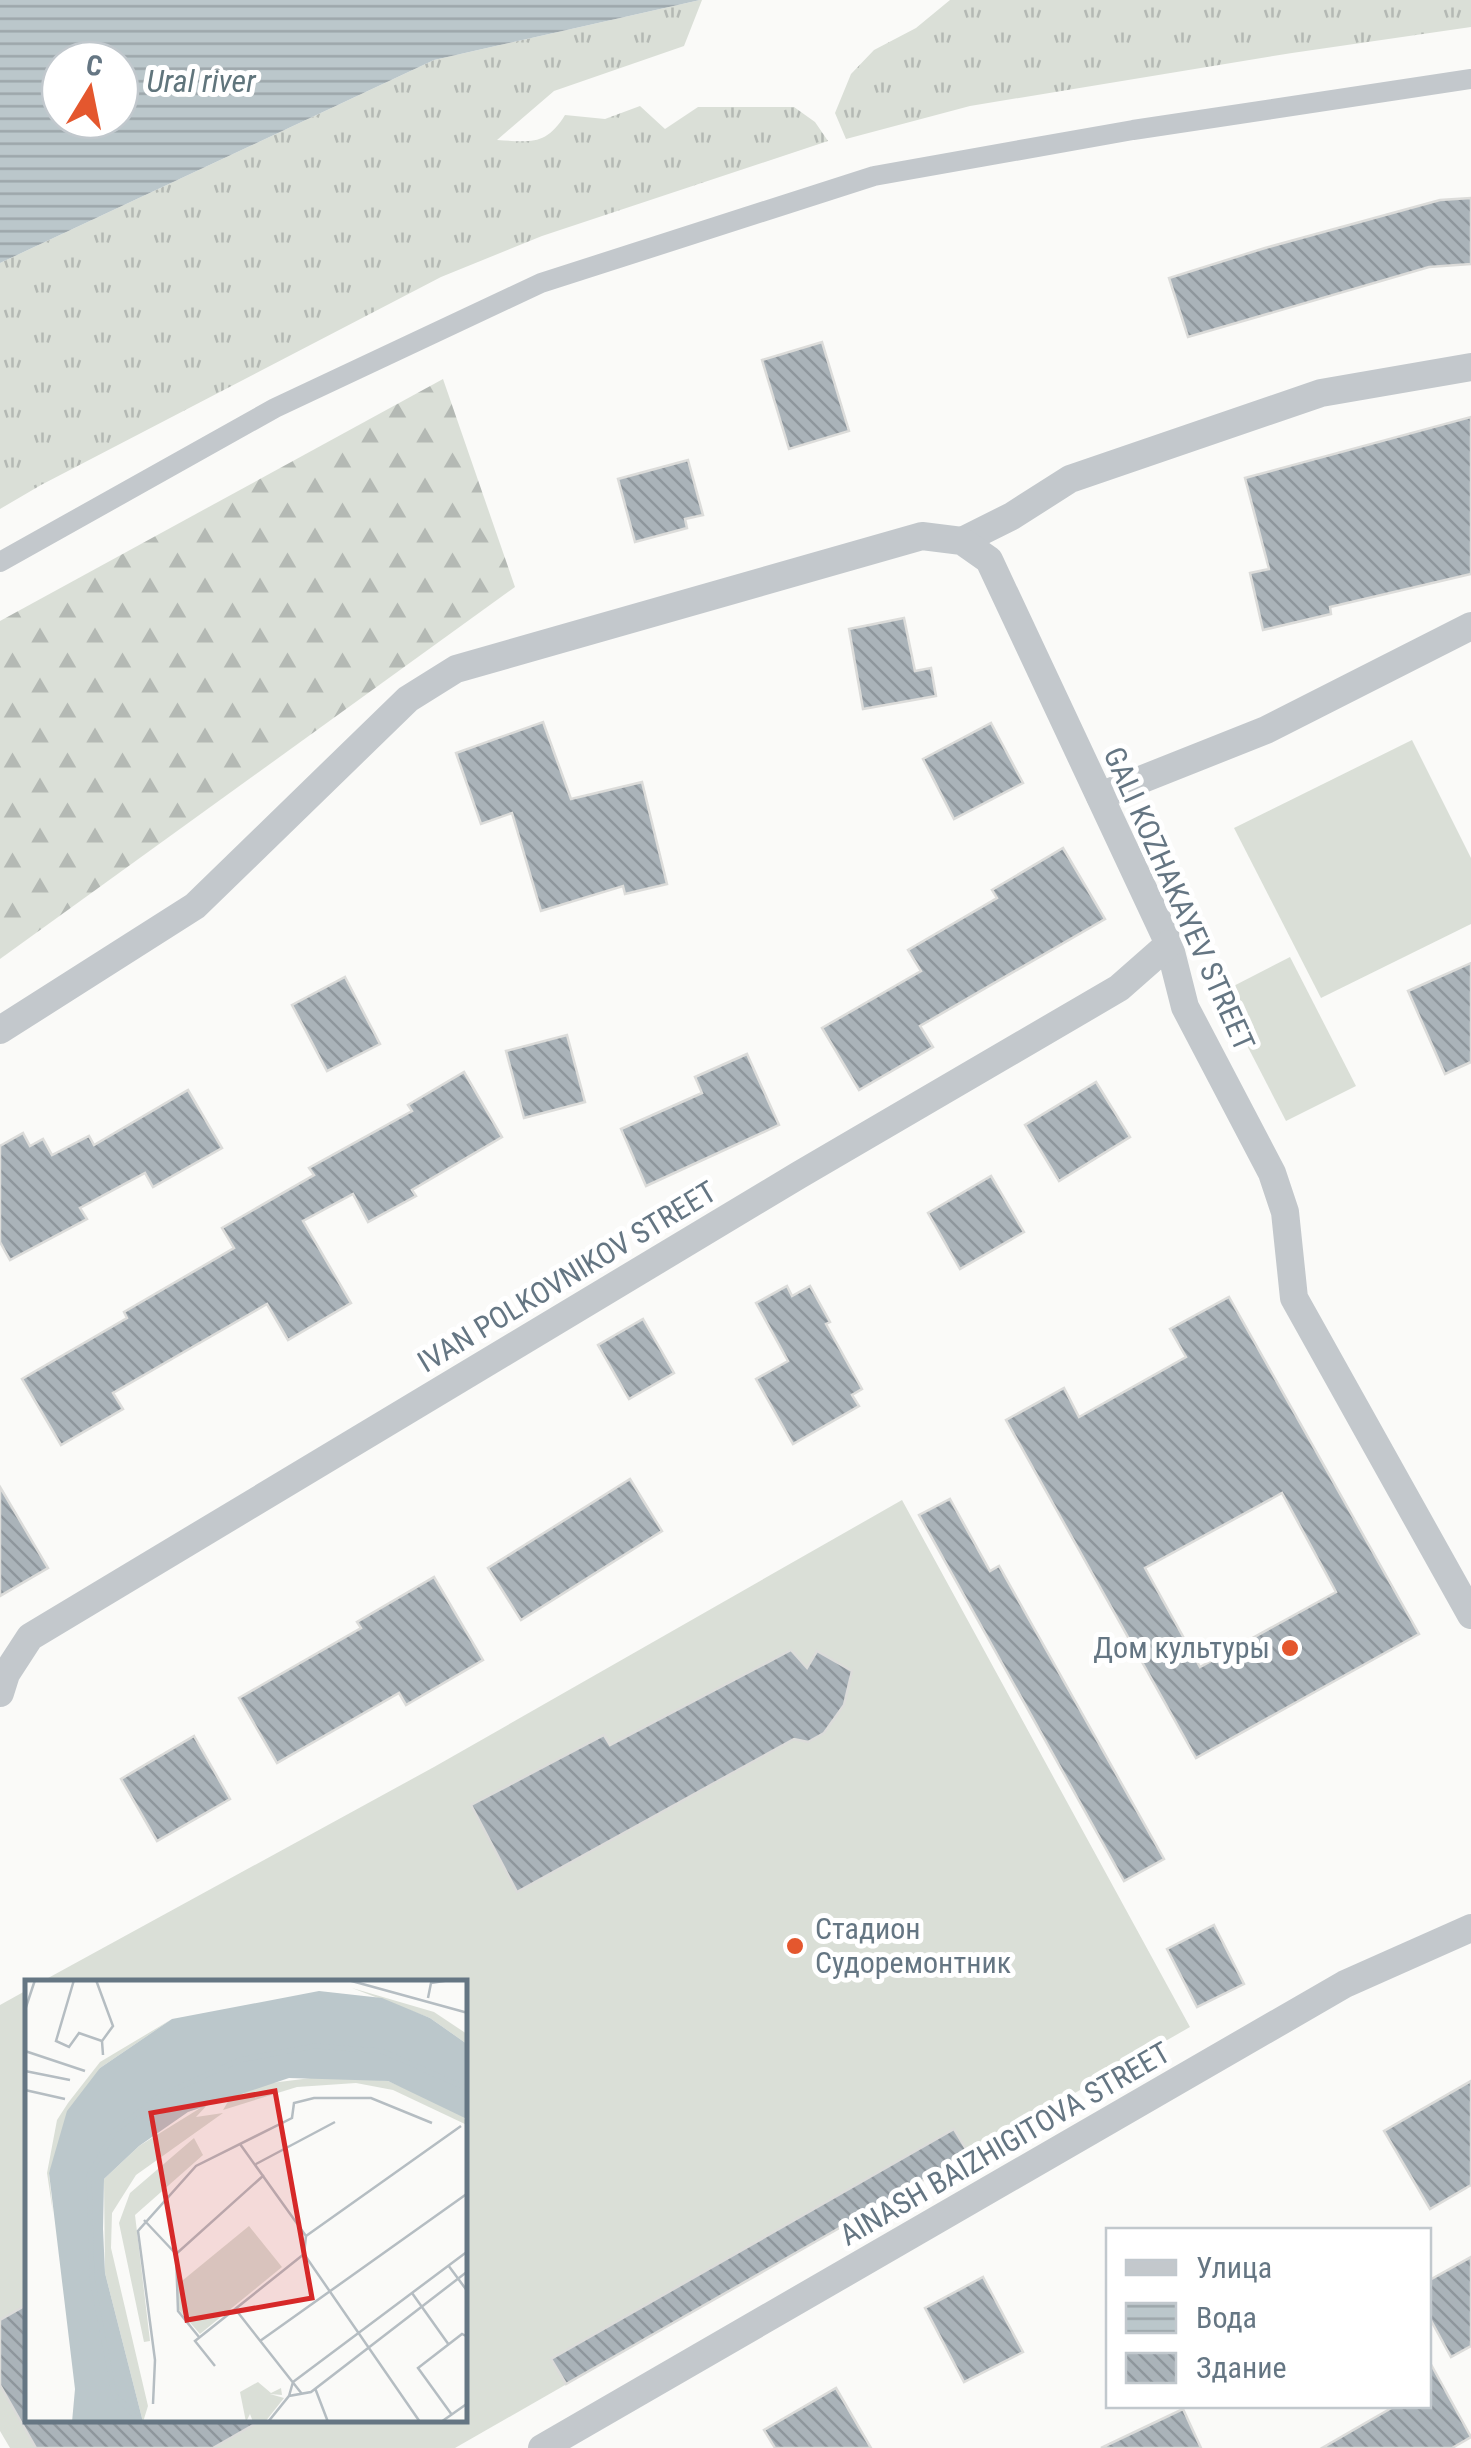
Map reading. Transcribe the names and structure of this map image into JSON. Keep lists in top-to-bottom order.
{
  "streets": {
    "street": ["GALI KOZHAKAYEV STREET", "IVAN POLKOVNIKOV STREET", "AINASH BAIZHIGITOVA STREET"]
  },
  "crossings": [
    ["GALI KOZHAKAYEV STREET", "IVAN POLKOVNIKOV STREET"]
  ],
  "water": ["Ural river"],
  "places": ["Дом культуры", "Стадион Судоремонтник"],
  "legend": ["Улица", "Вода", "Здание"],
  "north": "top"
}
